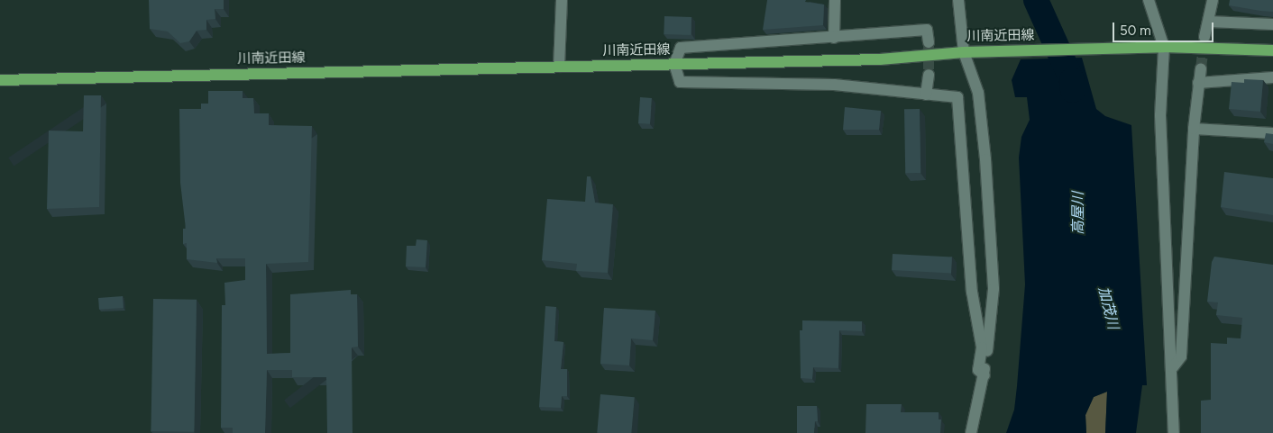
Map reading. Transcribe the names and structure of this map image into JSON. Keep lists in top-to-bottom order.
{
  "streets": {
    "main road": ["川南近田線"]
  },
  "water": ["高屋川", "加茂川"],
  "scale_bar": "50 m"
}
